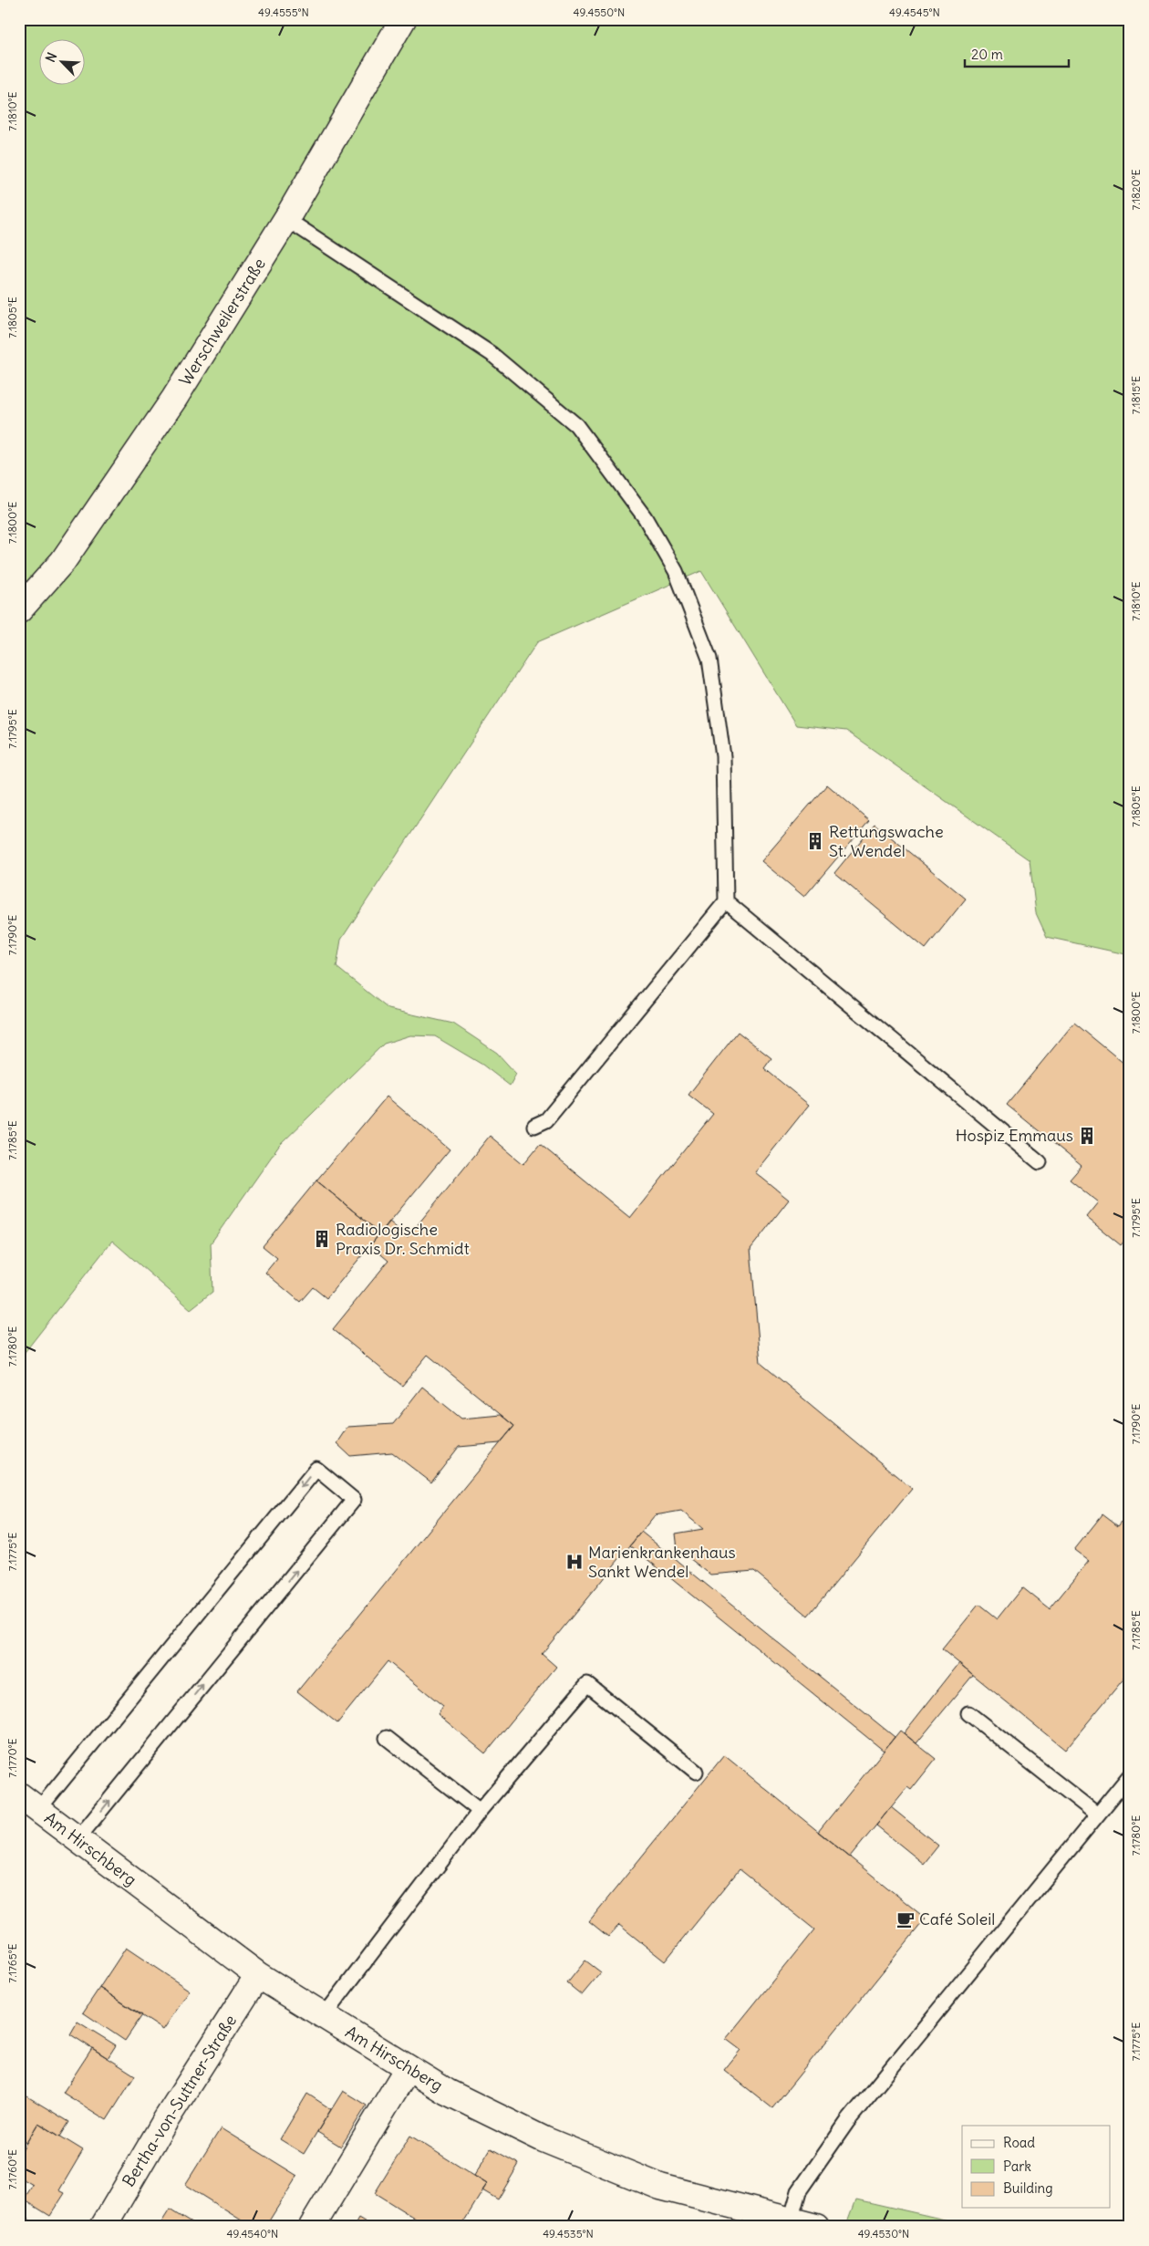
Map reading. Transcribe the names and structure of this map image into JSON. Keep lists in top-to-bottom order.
{
  "streets": {
    "street": ["Werschweilerstraße", "Am Hirschberg", "Bertha-von-Suttner-Straße"]
  },
  "crossings": [
    ["Am Hirschberg", "Bertha-von-Suttner-Straße"]
  ],
  "places": {
    "building": ["Rettungswache St. Wendel", "Hospiz Emmaus", "Radiologische Praxis Dr. Schmidt"],
    "hospital": ["Marienkrankenhaus Sankt Wendel"],
    "cafe": ["Café Soleil"]
  },
  "legend": ["Road", "Park", "Building"],
  "scale_bar": "20 m",
  "north": "top left",
  "coordinates": [
    "49.4555°N",
    "49.4550°N",
    "49.4545°N",
    "7.1810°E",
    "7.1820°E",
    "7.1805°E",
    "7.1815°E",
    "7.1800°E",
    "7.1795°E",
    "7.1790°E",
    "7.1785°E",
    "7.1780°E",
    "7.1775°E",
    "7.1770°E",
    "7.1765°E",
    "7.1760°E",
    "49.4540°N",
    "49.4535°N",
    "49.4530°N"
  ]
}
